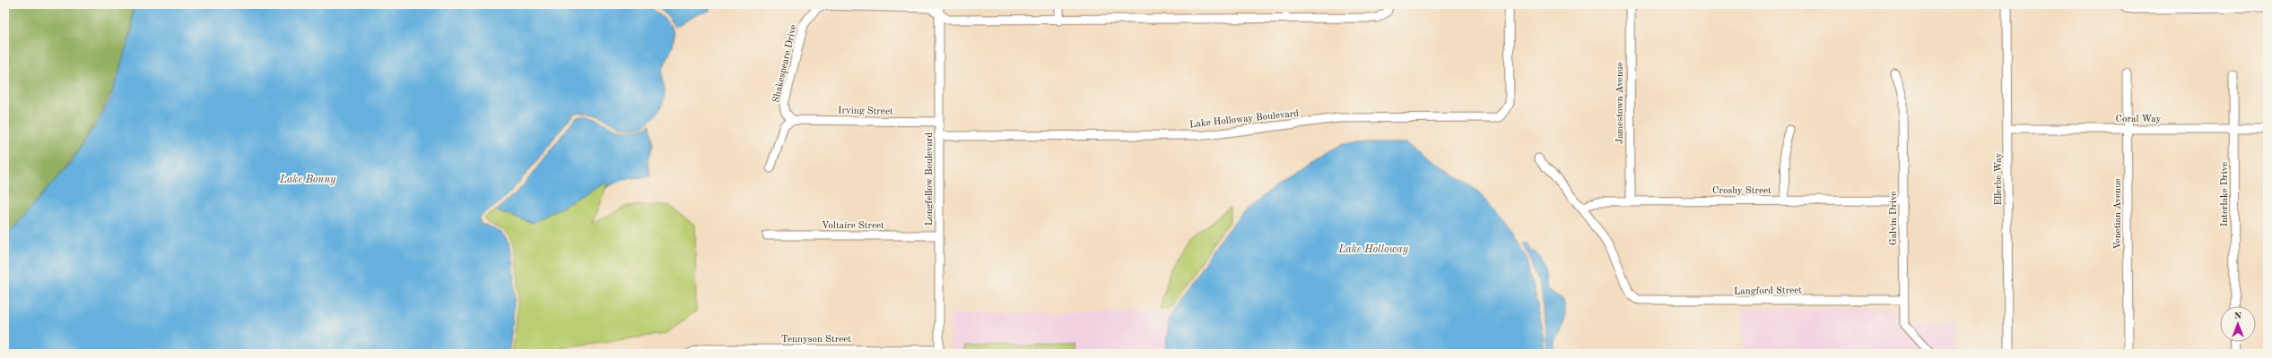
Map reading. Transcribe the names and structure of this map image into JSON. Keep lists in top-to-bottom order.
{
  "streets": {
    "street": [
      "Shakespeare Drive",
      "Jamestown Avenue",
      "Irving Street",
      "Lake Holloway Boulevard",
      "Coral Way",
      "Longfellow Boulevard",
      "Ellerbe Way",
      "Crosby Street",
      "Interlake Drive",
      "Venetian Avenue",
      "Galvin Drive",
      "Voltaire Street",
      "Langford Street",
      "Tennyson Street"
    ]
  },
  "crossings": [
    ["Shakespeare Drive", "Irving Street"],
    ["Shakespeare Drive", "Longfellow Boulevard"],
    ["Jamestown Avenue", "Crosby Street"],
    ["Irving Street", "Longfellow Boulevard"],
    ["Lake Holloway Boulevard", "Longfellow Boulevard"],
    ["Coral Way", "Ellerbe Way"],
    ["Coral Way", "Interlake Drive"],
    ["Coral Way", "Venetian Avenue"],
    ["Longfellow Boulevard", "Voltaire Street"],
    ["Longfellow Boulevard", "Tennyson Street"],
    ["Crosby Street", "Galvin Drive"],
    ["Crosby Street", "Langford Street"],
    ["Galvin Drive", "Langford Street"]
  ],
  "water": ["Lake Bonny", "Lake Holloway"],
  "north": "top"
}
